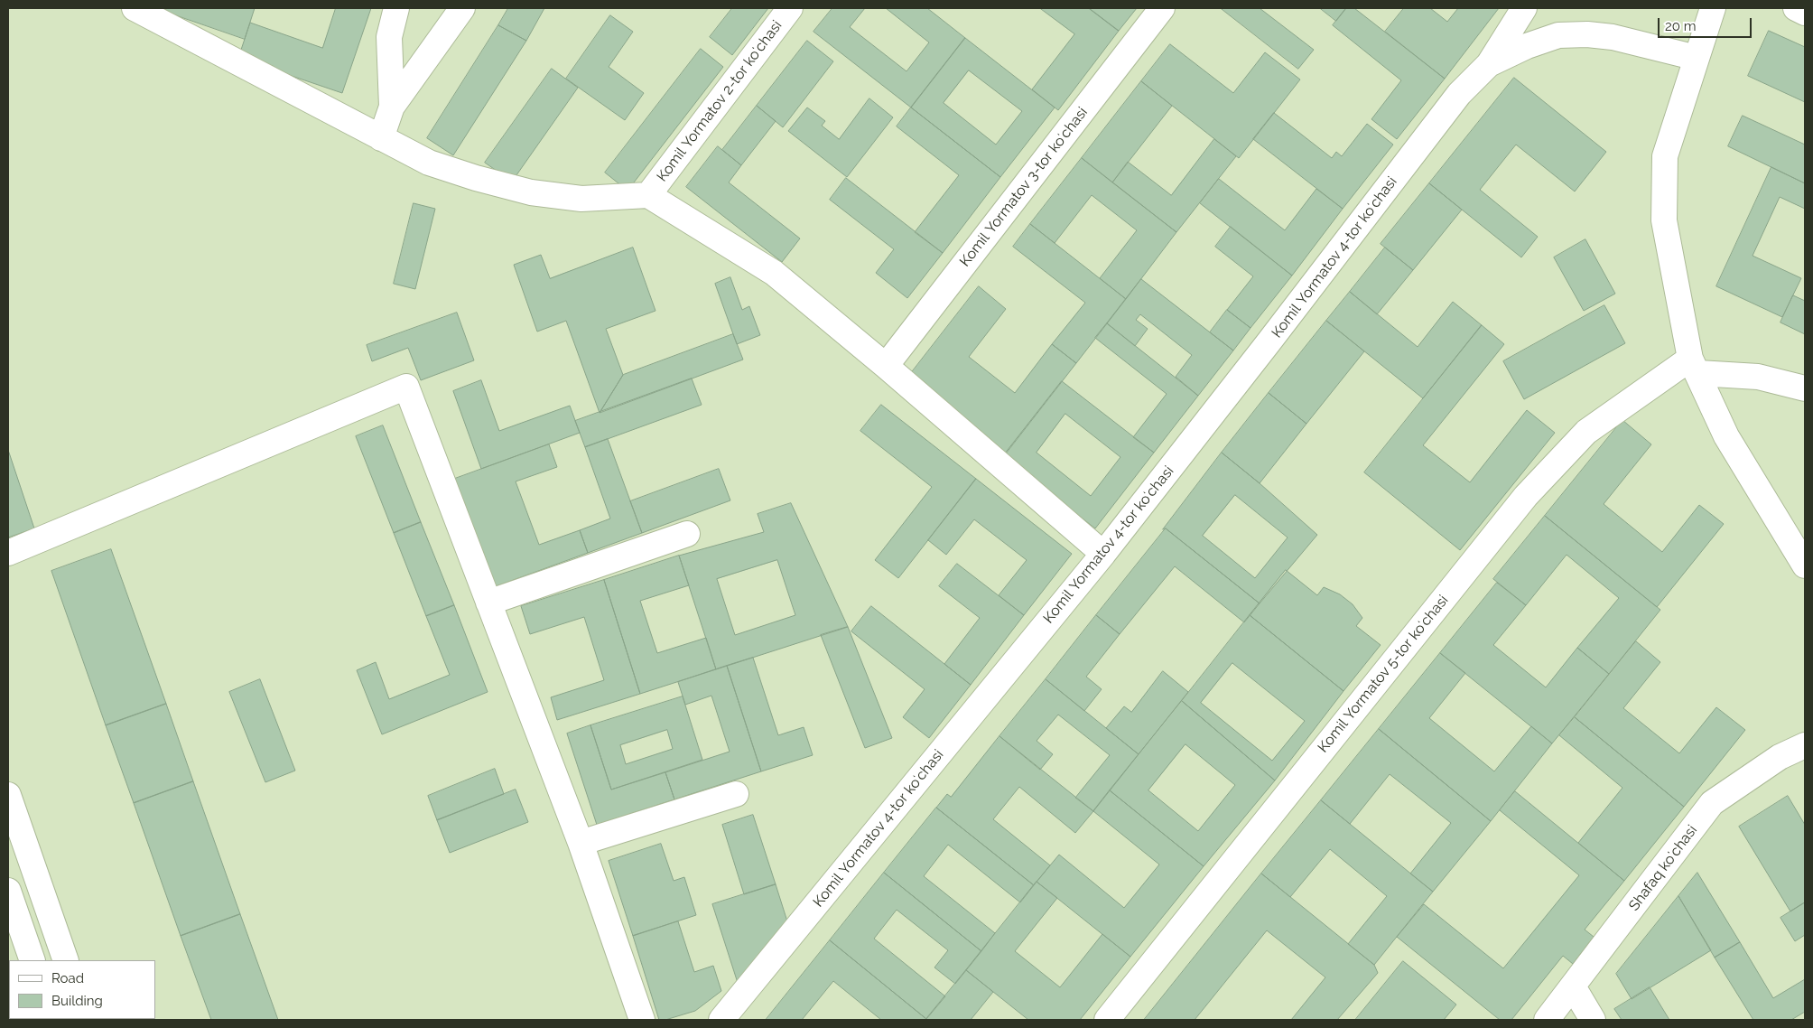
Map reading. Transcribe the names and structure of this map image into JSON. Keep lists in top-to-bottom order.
{
  "streets": {
    "street": [
      "Komil Yormatov 2-tor koʻchasi",
      "Komil Yormatov 3-tor koʻchasi",
      "Komil Yormatov 4-tor koʻchasi",
      "Komil Yormatov 5-tor koʻchasi",
      "Shafaq koʻchasi"
    ]
  },
  "legend": ["Road", "Building"],
  "scale_bar": "20 m"
}
